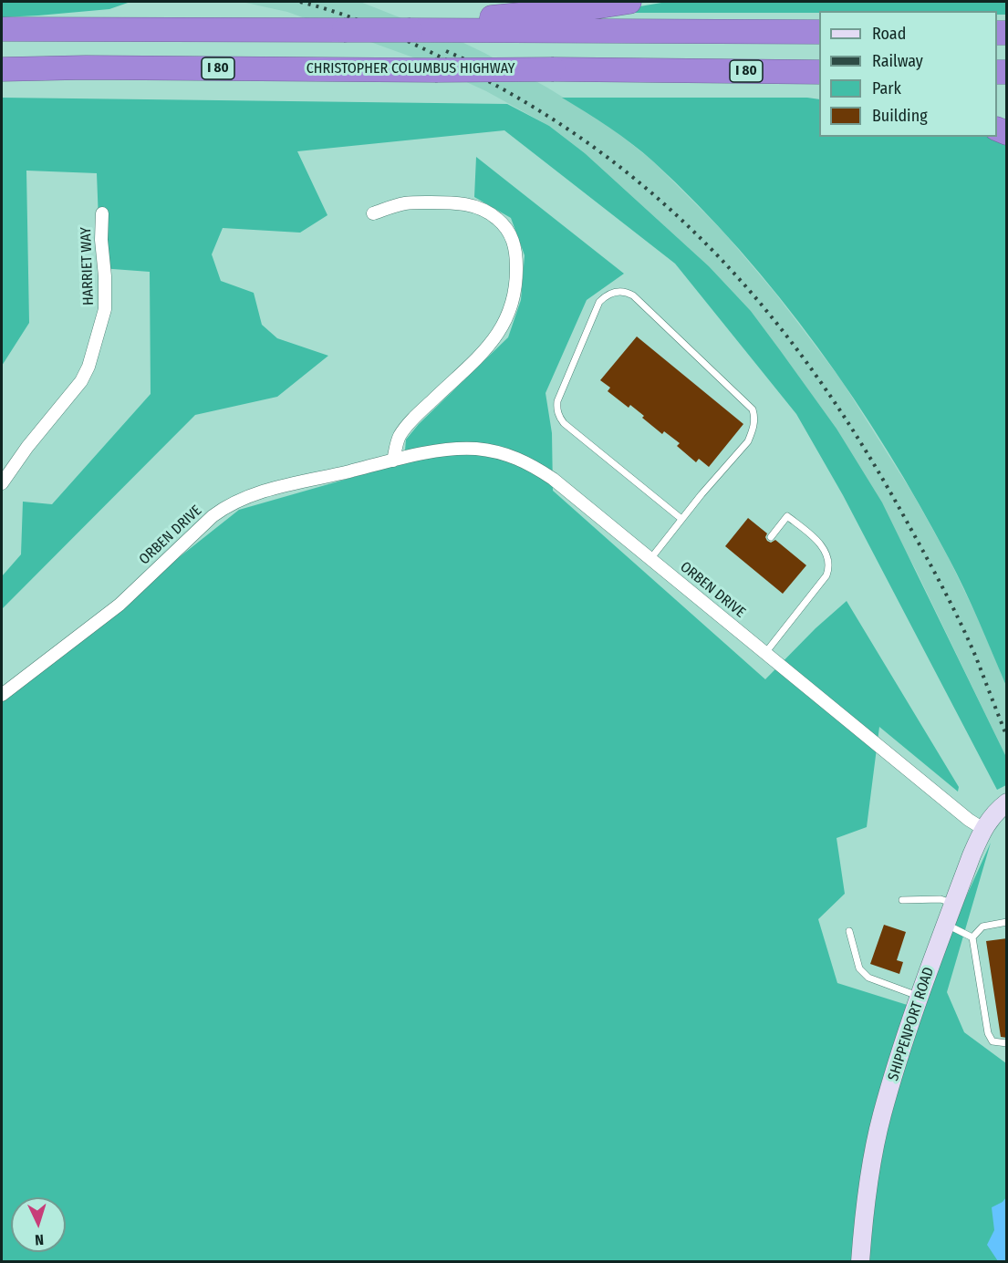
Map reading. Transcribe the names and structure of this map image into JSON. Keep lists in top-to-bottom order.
{
  "streets": {
    "highway": ["I 80", "CHRISTOPHER COLUMBUS HIGHWAY"],
    "street": ["HARRIET WAY", "ORBEN DRIVE", "SHIPPENPORT ROAD"]
  },
  "crossings": [
    ["ORBEN DRIVE", "SHIPPENPORT ROAD"]
  ],
  "legend": [
    "Road",
    "Railway",
    "Park",
    "Building"
  ],
  "north": "bottom"
}
